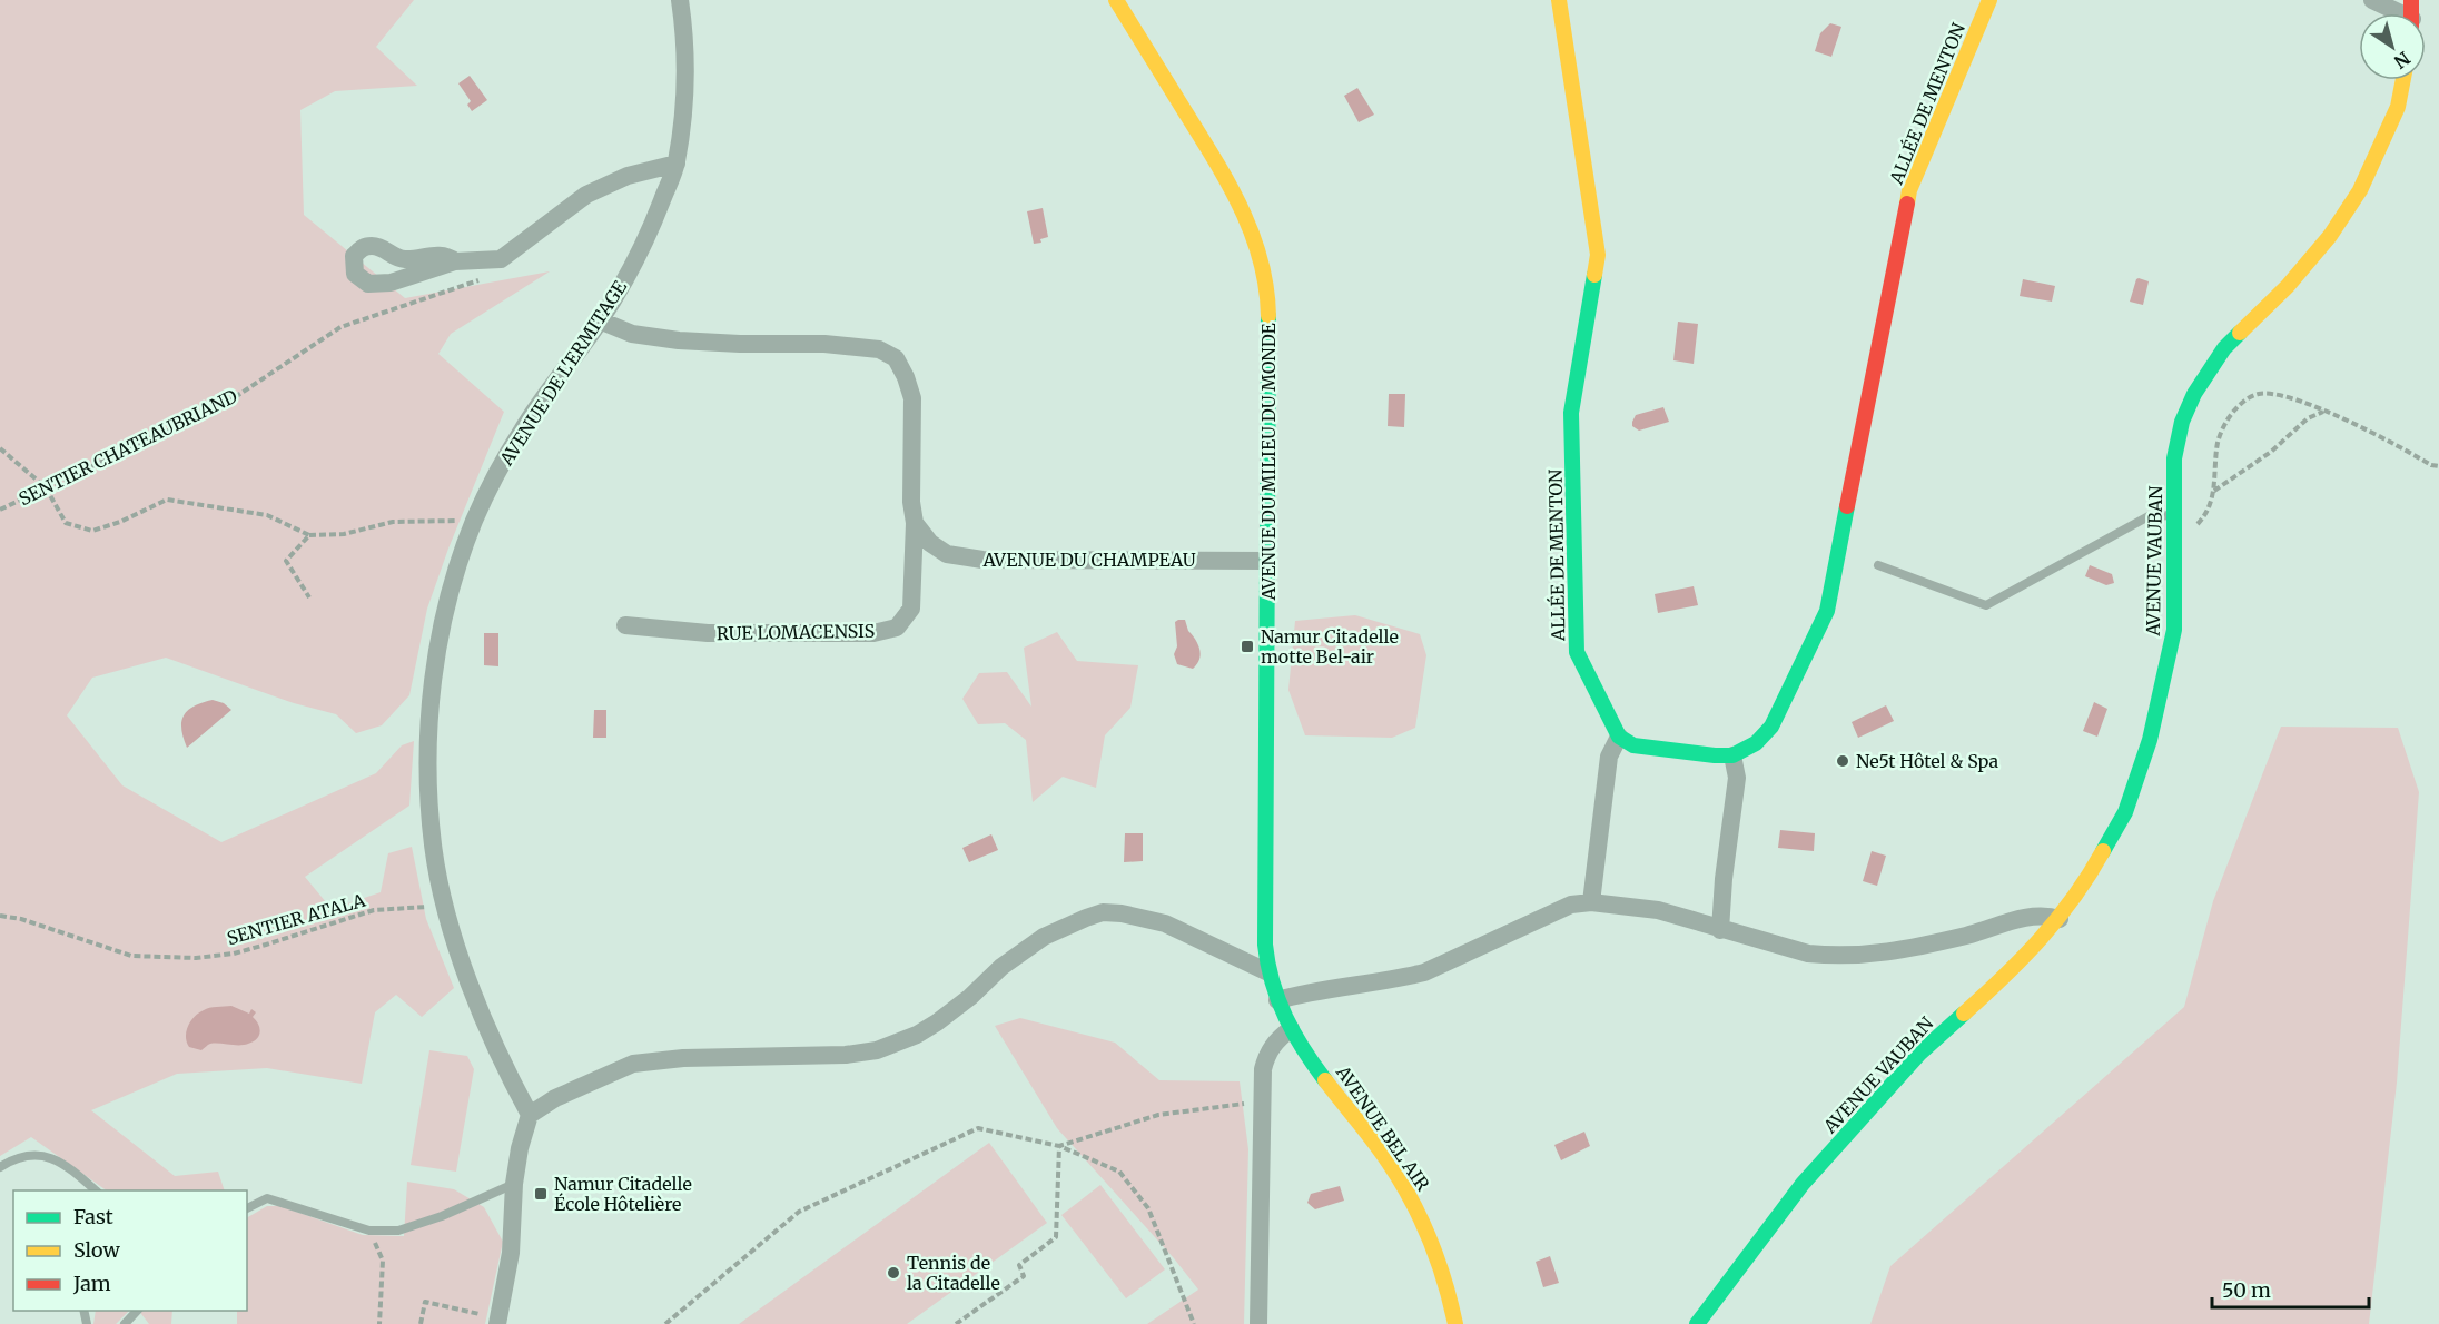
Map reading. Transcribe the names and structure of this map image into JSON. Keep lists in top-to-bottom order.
{
  "streets": {
    "street": [
      "ALLÉE DE MENTON",
      "AVENUE DE L'ERMITAGE",
      "AVENUE DU MILIEU DU MONDE",
      "AVENUE DU CHAMPEAU",
      "AVENUE VAUBAN",
      "RUE LOMACENSIS",
      "AVENUE BEL AIR"
    ],
    "path": ["SENTIER CHATEAUBRIAND", "SENTIER ATALA"]
  },
  "crossings": [
    ["AVENUE DE L'ERMITAGE", "SENTIER ATALA"],
    ["AVENUE DU MILIEU DU MONDE", "AVENUE DU CHAMPEAU"],
    ["AVENUE DU MILIEU DU MONDE", "AVENUE BEL AIR"],
    ["AVENUE DU CHAMPEAU", "RUE LOMACENSIS"]
  ],
  "places": {
    "transit": ["Namur Citadelle motte Bel-air", "Namur Citadelle École Hôtelière"],
    "other": ["Ne5t Hôtel & Spa", "Tennis de la Citadelle"]
  },
  "legend": ["Fast", "Slow", "Jam"],
  "scale_bar": "50 m",
  "north": "bottom right"
}
